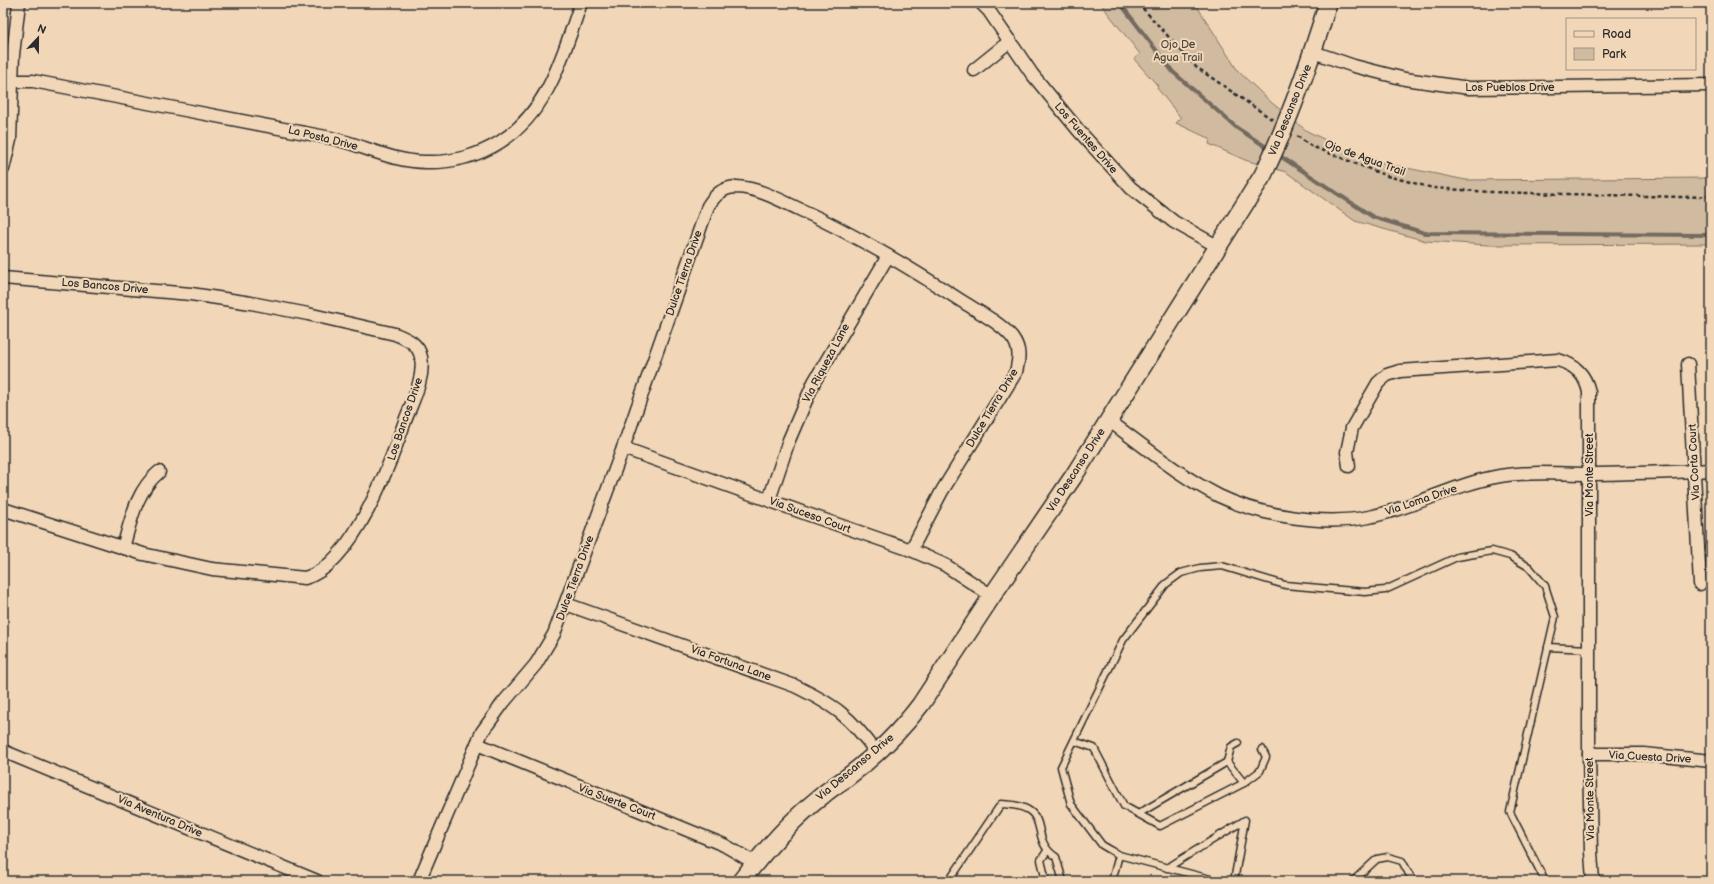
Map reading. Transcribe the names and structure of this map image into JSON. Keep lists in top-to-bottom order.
{
  "streets": {
    "street": [
      "Los Pueblos Drive",
      "Via Descanso Drive",
      "La Posta Drive",
      "Los Fuentes Drive",
      "Dulce Tierra Drive",
      "Los Bancos Drive",
      "Via Riqueza Lane",
      "Via Corta Court",
      "Via Monte Street",
      "Via Loma Drive",
      "Via Suceso Court",
      "Via Fortuna Lane",
      "Via Cuesta Drive",
      "Via Suerte Court",
      "Via Aventura Drive"
    ],
    "path": ["Ojo de Agua Trail"]
  },
  "crossings": [
    ["Los Pueblos Drive", "Via Descanso Drive"],
    ["Via Descanso Drive", "Los Fuentes Drive"],
    ["Via Descanso Drive", "Ojo de Agua Trail"],
    ["Via Descanso Drive", "Via Loma Drive"],
    ["Via Descanso Drive", "Via Suceso Court"],
    ["Via Descanso Drive", "Via Fortuna Lane"],
    ["Via Descanso Drive", "Via Suerte Court"],
    ["Dulce Tierra Drive", "Via Riqueza Lane"],
    ["Dulce Tierra Drive", "Via Suceso Court"],
    ["Dulce Tierra Drive", "Via Fortuna Lane"],
    ["Dulce Tierra Drive", "Via Suerte Court"],
    ["Via Riqueza Lane", "Via Suceso Court"],
    ["Via Corta Court", "Via Loma Drive"],
    ["Via Monte Street", "Via Loma Drive"],
    ["Via Monte Street", "Via Cuesta Drive"]
  ],
  "parks": ["Ojo De Agua Trail"],
  "legend": ["Road", "Park"],
  "north": "top"
}
